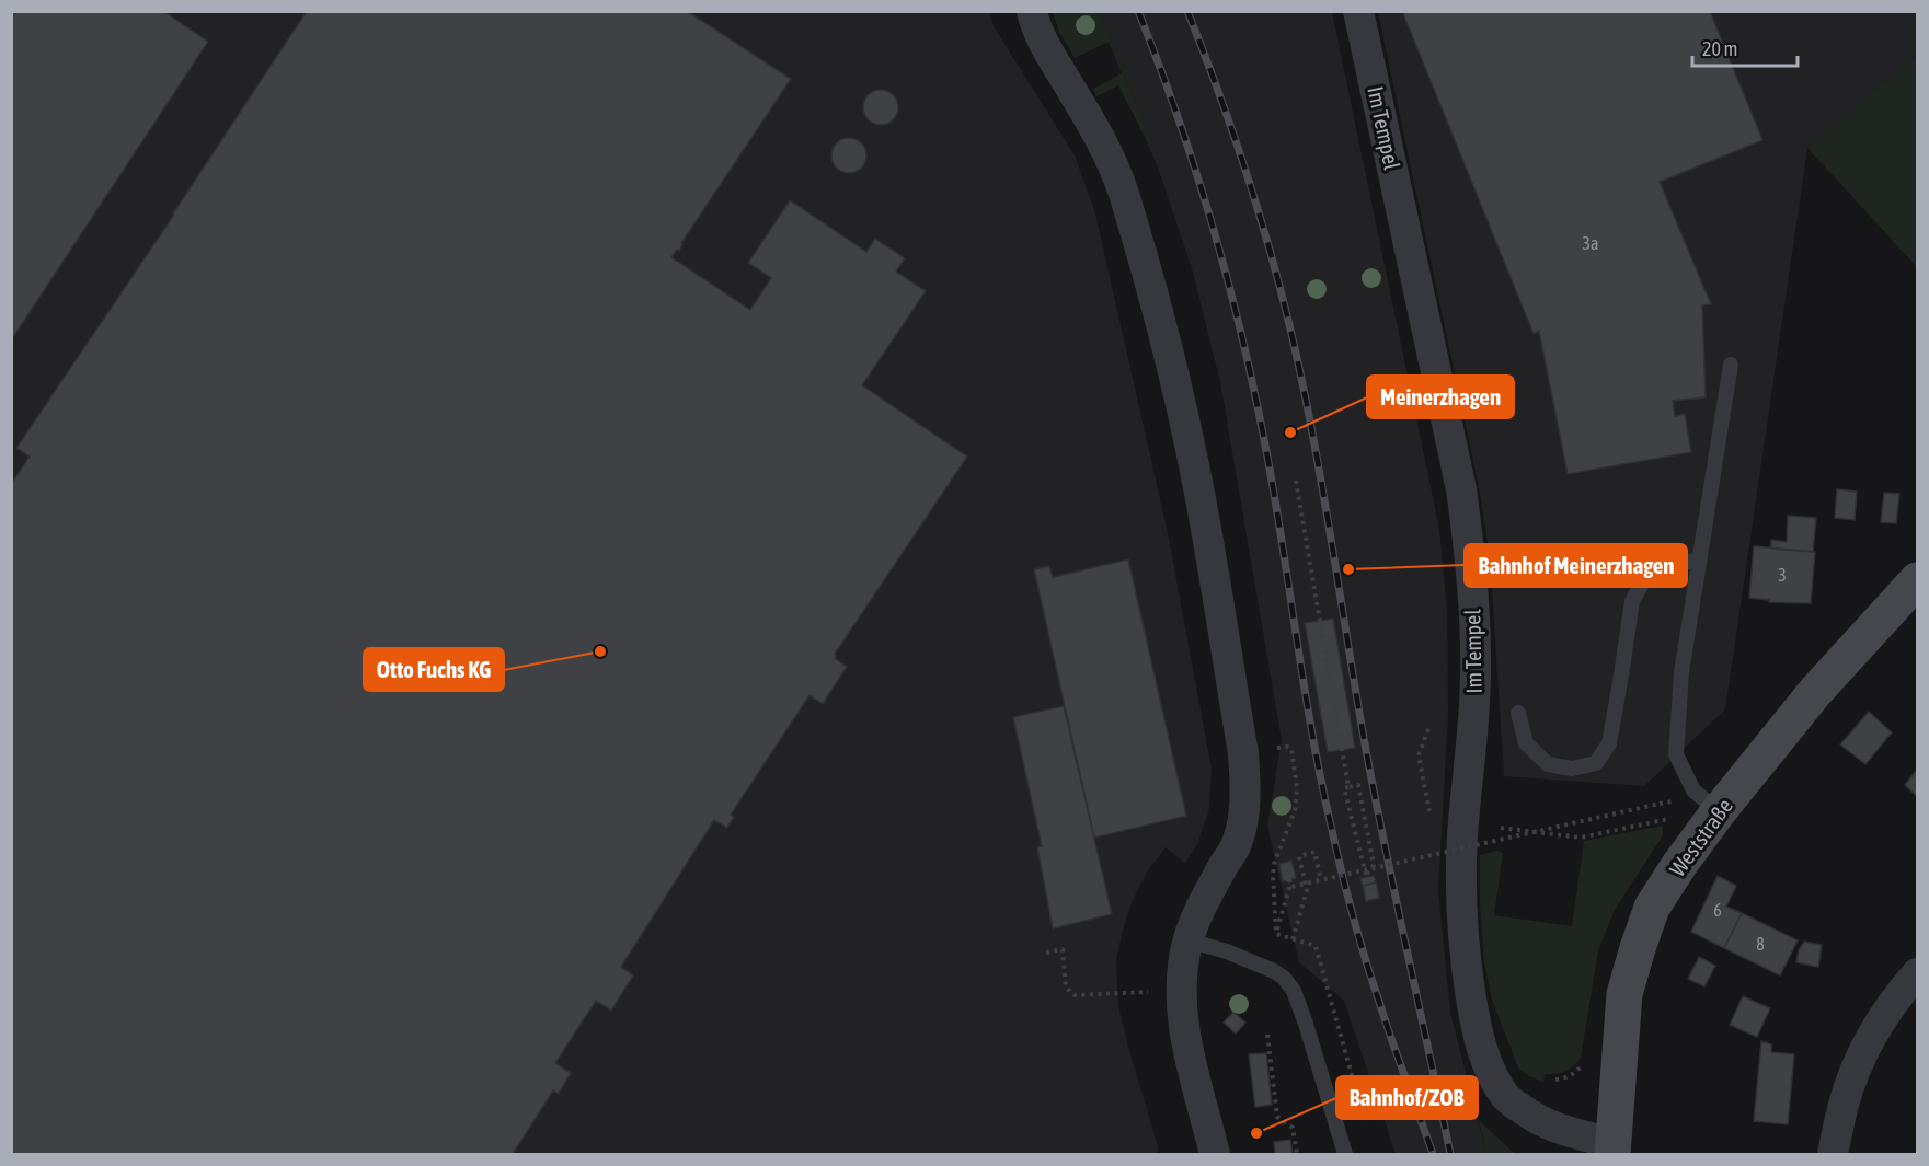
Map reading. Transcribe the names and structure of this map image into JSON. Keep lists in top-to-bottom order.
{
  "streets": {
    "main road": ["Weststraße"],
    "street": ["Im Tempel"]
  },
  "crossings": [
    ["Im Tempel", "Weststraße"]
  ],
  "places": [
    "Meinerzhagen",
    "Bahnhof Meinerzhagen",
    "Otto Fuchs KG",
    "Bahnhof/ZOB"
  ],
  "house_numbers": [
    "3a",
    "3",
    "6",
    "8"
  ],
  "scale_bar": "20 m"
}
